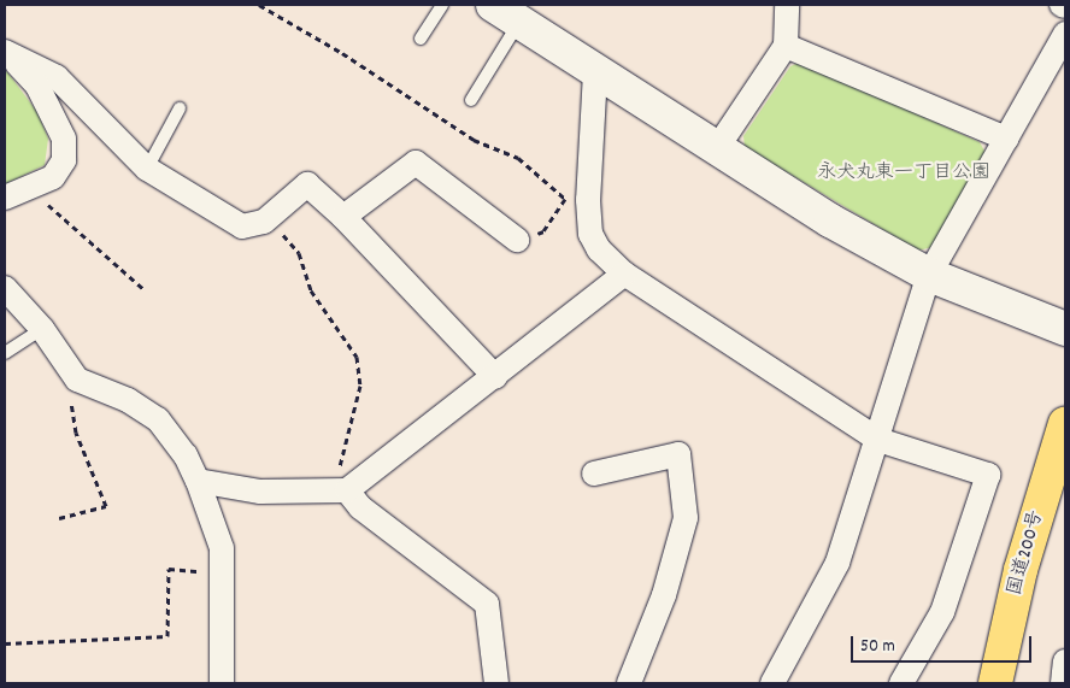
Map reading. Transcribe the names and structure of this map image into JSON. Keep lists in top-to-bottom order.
{
  "streets": {
    "highway": ["国道200号"]
  },
  "parks": ["永犬丸東一丁目公園"],
  "scale_bar": "50 m"
}
